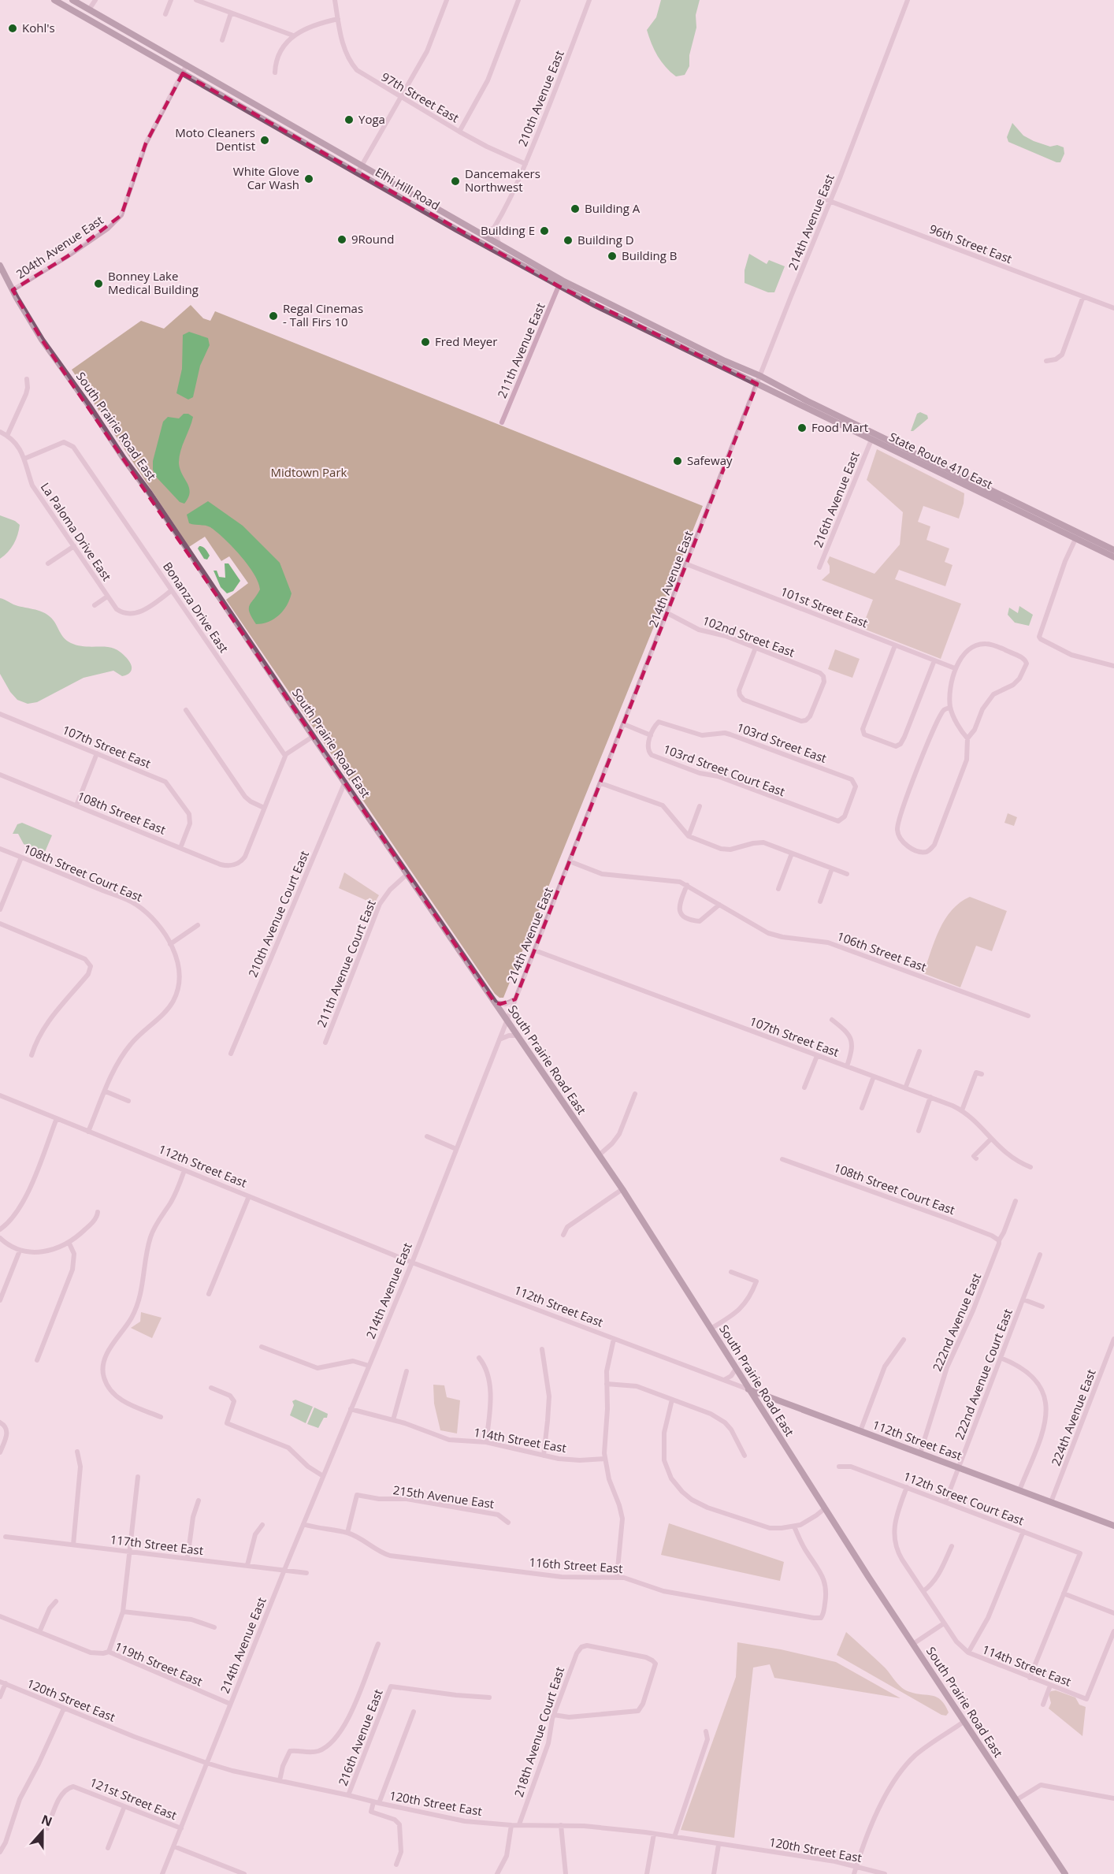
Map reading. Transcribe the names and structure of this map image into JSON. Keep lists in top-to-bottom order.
{
  "streets": {
    "main road": [
      "Elhi Hill Road",
      "South Prairie Road East",
      "State Route 410 East",
      "112th Street East"
    ],
    "street": [
      "97th Street East",
      "210th Avenue East",
      "214th Avenue East",
      "96th Street East",
      "204th Avenue East",
      "211th Avenue East",
      "216th Avenue East",
      "La Paloma Drive East",
      "Bonanza Drive East",
      "101st Street East",
      "102nd Street East",
      "103rd Street East",
      "107th Street East",
      "103rd Street Court East",
      "108th Street East",
      "108th Street Court East",
      "210th Avenue Court East",
      "106th Street East",
      "211th Avenue Court East",
      "222nd Avenue East",
      "222nd Avenue Court East",
      "224th Avenue East",
      "114th Street East",
      "215th Avenue East",
      "112th Street Court East",
      "117th Street East",
      "116th Street East",
      "119th Street East",
      "120th Street East",
      "218th Avenue Court East",
      "121st Street East"
    ]
  },
  "crossings": [
    ["97th Street East", "210th Avenue East"],
    ["Elhi Hill Road", "214th Avenue East"],
    ["Elhi Hill Road", "204th Avenue East"],
    ["Elhi Hill Road", "211th Avenue East"],
    ["Elhi Hill Road", "State Route 410 East"],
    ["214th Avenue East", "96th Street East"],
    ["214th Avenue East", "South Prairie Road East"],
    ["214th Avenue East", "State Route 410 East"],
    ["214th Avenue East", "101st Street East"],
    ["214th Avenue East", "102nd Street East"],
    ["214th Avenue East", "107th Street East"],
    ["214th Avenue East", "103rd Street Court East"],
    ["214th Avenue East", "106th Street East"],
    ["214th Avenue East", "112th Street East"],
    ["214th Avenue East", "114th Street East"],
    ["214th Avenue East", "117th Street East"],
    ["214th Avenue East", "116th Street East"],
    ["214th Avenue East", "119th Street East"],
    ["214th Avenue East", "120th Street East"],
    ["214th Avenue East", "121st Street East"],
    ["204th Avenue East", "South Prairie Road East"],
    ["South Prairie Road East", "210th Avenue Court East"],
    ["South Prairie Road East", "211th Avenue Court East"],
    ["South Prairie Road East", "112th Street East"],
    ["State Route 410 East", "216th Avenue East"],
    ["216th Avenue East", "120th Street East"],
    ["La Paloma Drive East", "Bonanza Drive East"],
    ["103rd Street East", "103rd Street Court East"],
    ["107th Street East", "108th Street East"],
    ["108th Street Court East", "112th Street East"],
    ["108th Street Court East", "222nd Avenue East"],
    ["112th Street East", "222nd Avenue East"],
    ["112th Street East", "222nd Avenue Court East"],
    ["112th Street East", "224th Avenue East"],
    ["222nd Avenue Court East", "112th Street Court East"],
    ["114th Street East", "112th Street Court East"],
    ["215th Avenue East", "116th Street East"],
    ["120th Street East", "218th Avenue Court East"]
  ],
  "parks": ["Midtown Park"],
  "places": [
    "Kohl's",
    "Yoga",
    "Moto Cleaners Dentist",
    "White Glove Car Wash",
    "Dancemakers Northwest",
    "Building A",
    "Building E",
    "9Round",
    "Building D",
    "Building B",
    "Bonney Lake Medical Building",
    "Regal Cinemas - Tall Firs 10",
    "Fred Meyer",
    "Food Mart",
    "Safeway"
  ],
  "north": "top"
}
